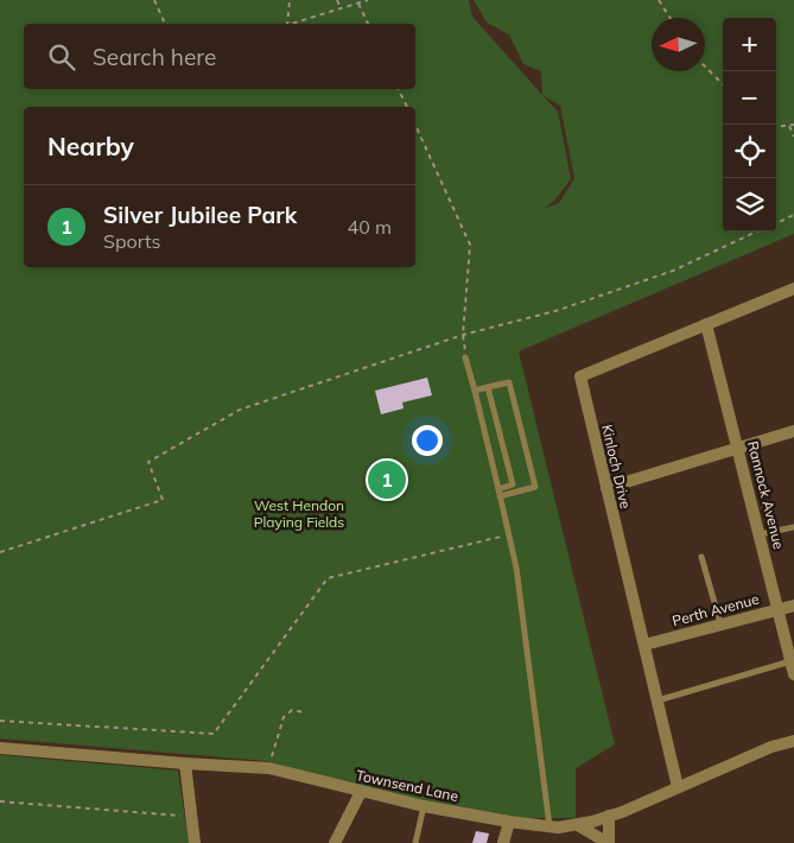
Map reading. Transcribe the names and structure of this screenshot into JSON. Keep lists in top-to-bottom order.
{
  "streets": {
    "street": [
      "Kinloch Drive",
      "Rannock Avenue",
      "Perth Avenue",
      "Townsend Lane"
    ]
  },
  "crossings": [
    ["Kinloch Drive", "Rannock Avenue"],
    ["Kinloch Drive", "Perth Avenue"],
    ["Kinloch Drive", "Townsend Lane"],
    ["Rannock Avenue", "Perth Avenue"]
  ],
  "parks": ["West Hendon Playing Fields"],
  "north": "left",
  "page": {
    "map_buttons": ["+", "−"],
    "search": "Search here",
    "heading": "Nearby",
    "list": [
      {
        "mark": "1",
        "name": "Silver Jubilee Park",
        "note": "Sports",
        "value": "40 m"
      }
    ],
    "pins": "1"
  }
}
